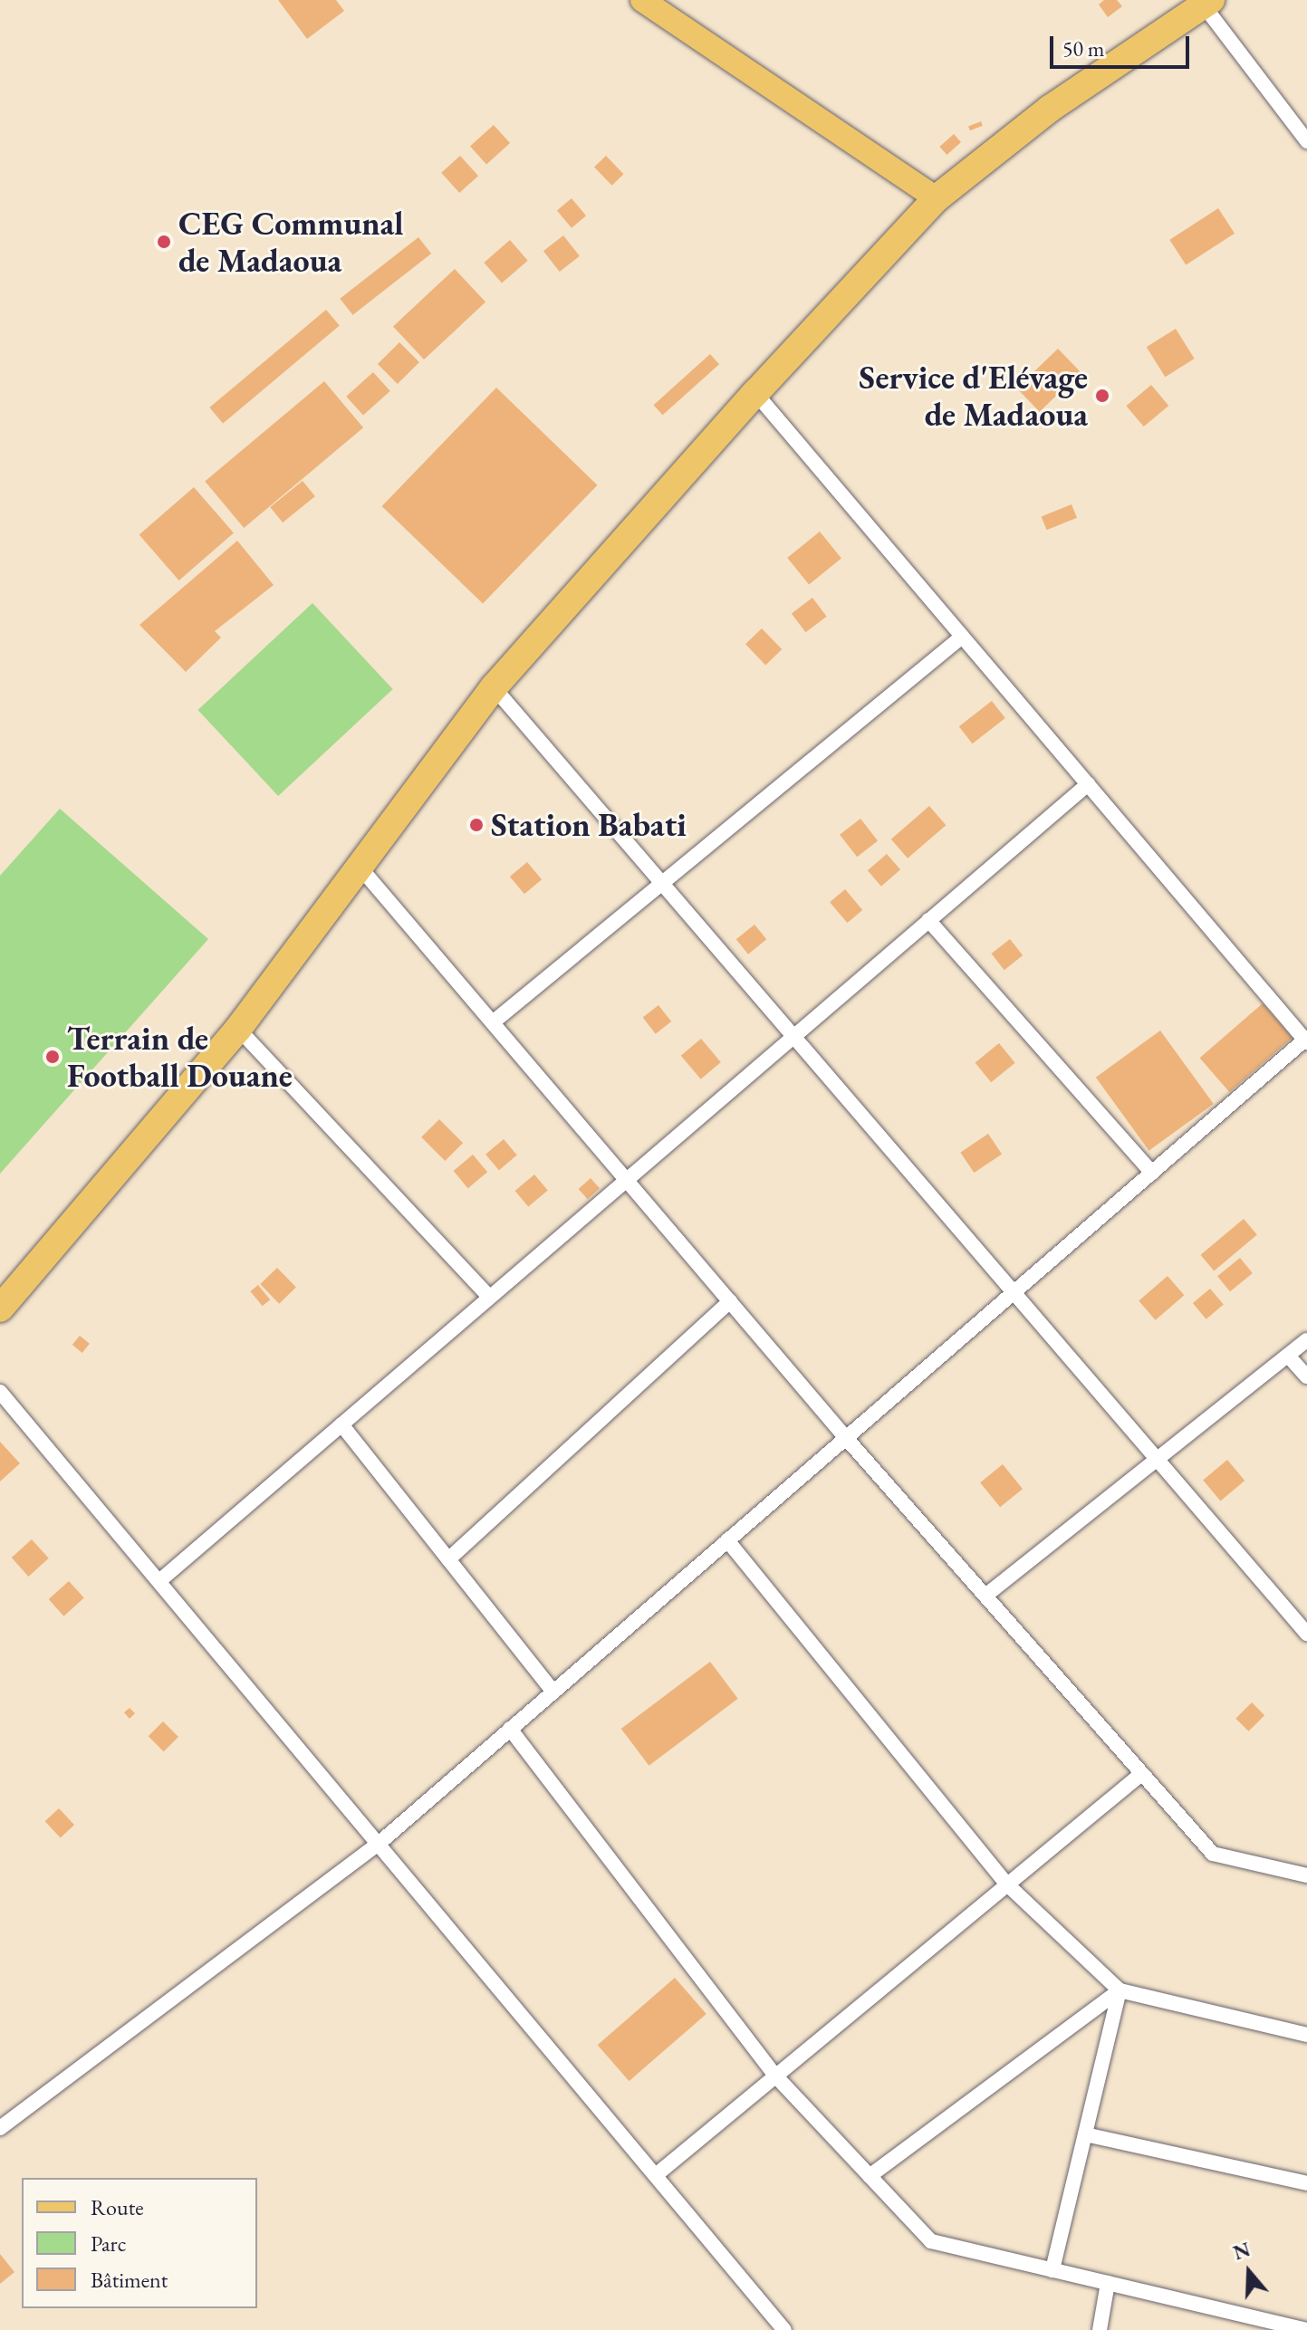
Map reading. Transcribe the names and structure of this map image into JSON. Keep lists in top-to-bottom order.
{
  "places": [
    "CEG Communal de Madaoua",
    "Service d'Elévage de Madaoua",
    "Station Babati",
    "Terrain de Football Douane"
  ],
  "legend": ["Route", "Parc", "Bâtiment"],
  "scale_bar": "50 m",
  "north": "top"
}
